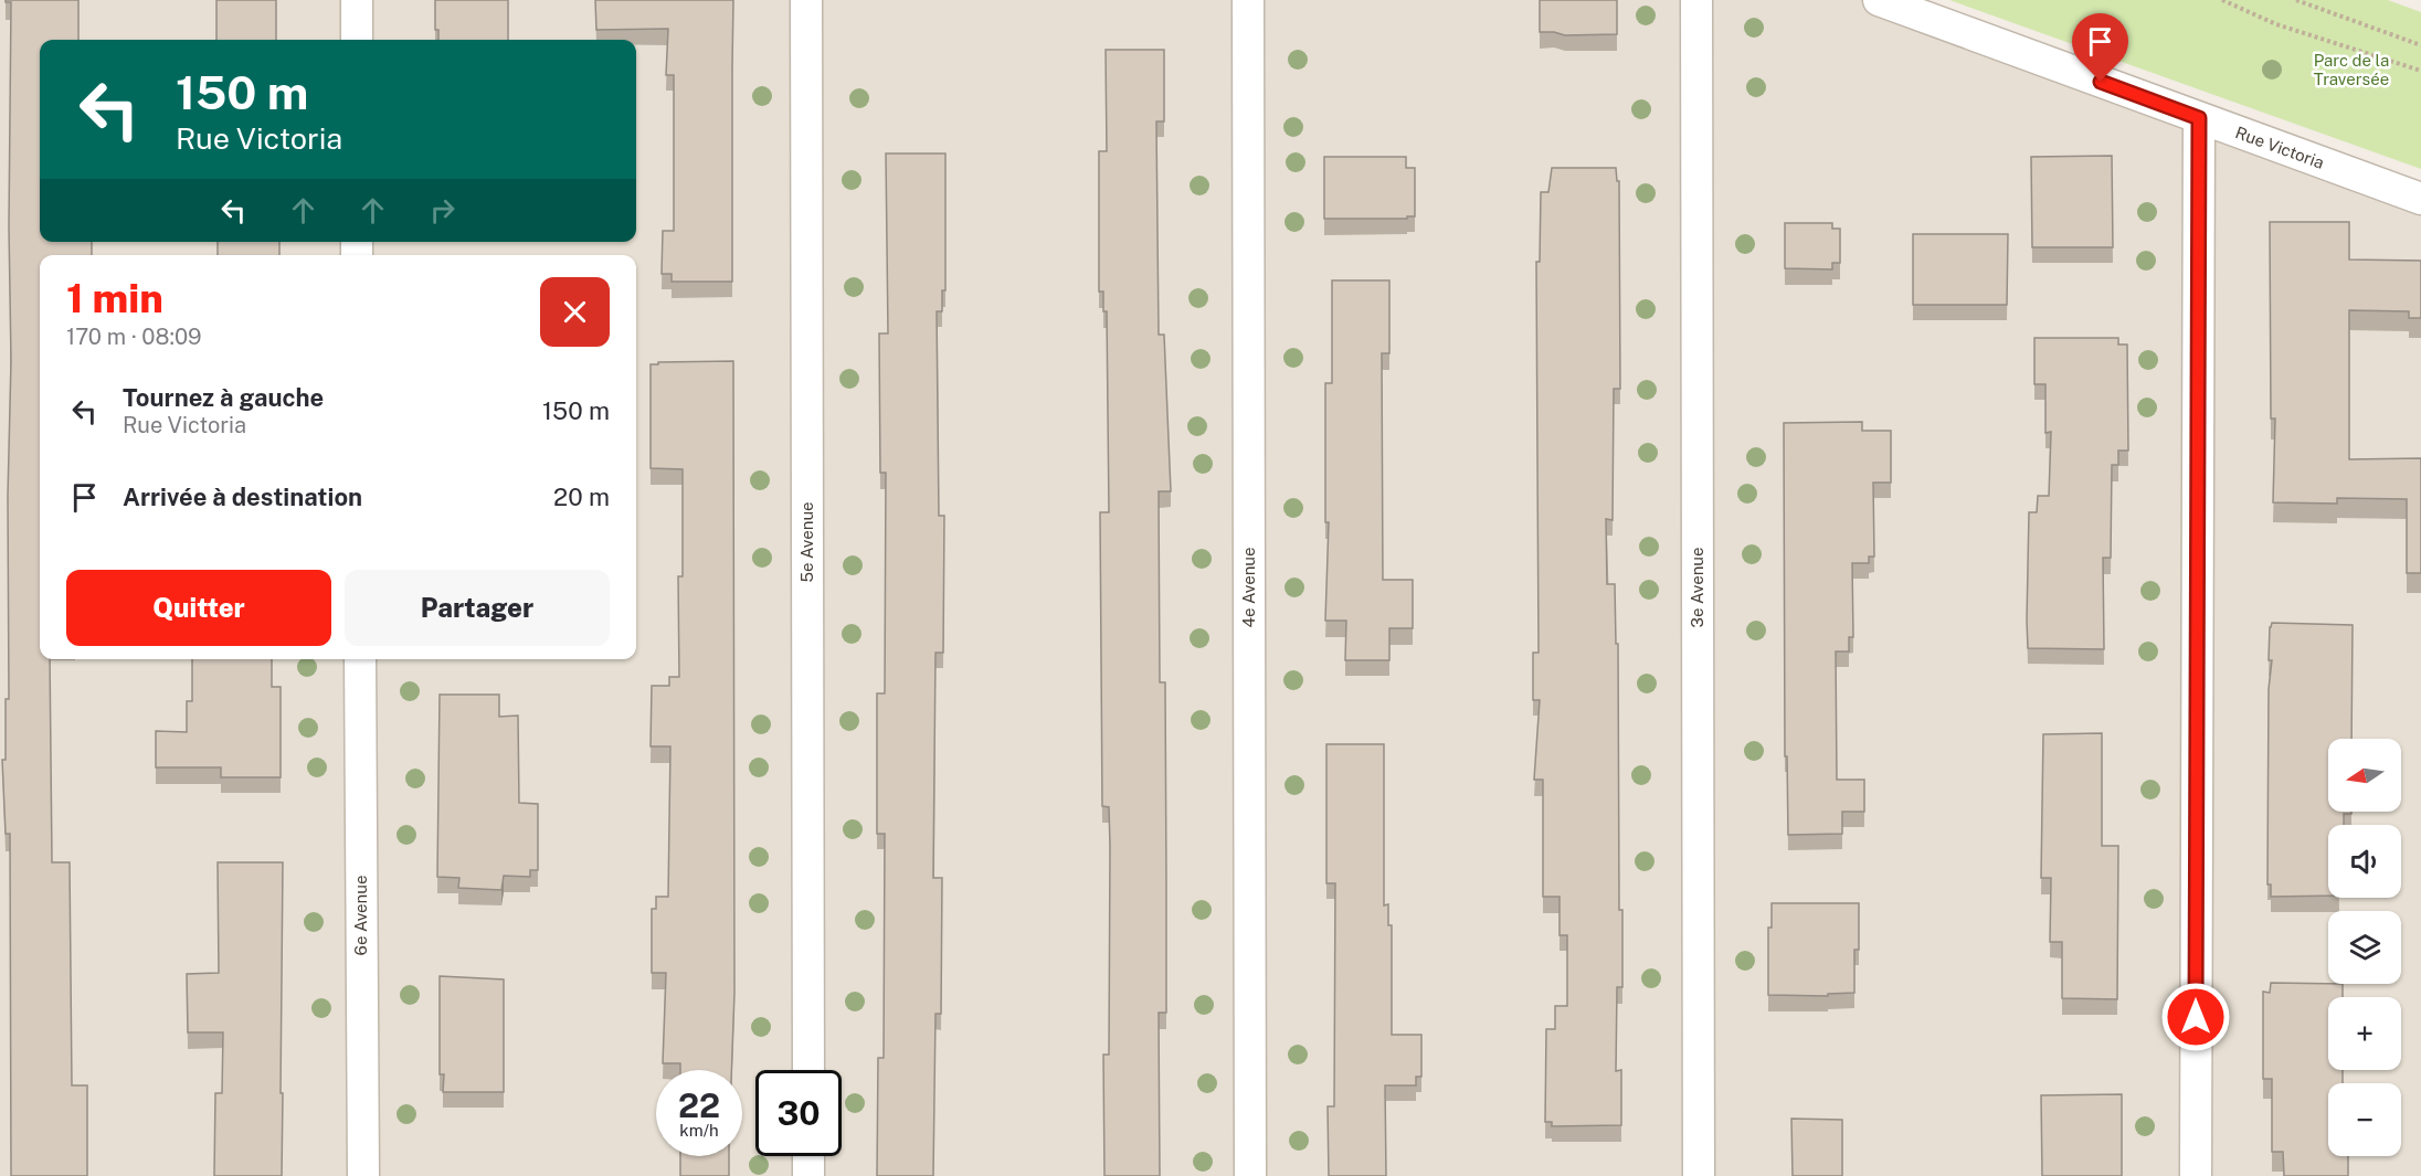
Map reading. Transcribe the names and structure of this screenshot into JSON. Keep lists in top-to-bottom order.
{
  "streets": {
    "street": [
      "Rue Victoria",
      "5e Avenue",
      "4e Avenue",
      "3e Avenue",
      "6e Avenue"
    ]
  },
  "parks": ["Parc de la Traversée"],
  "north": "left",
  "page": {
    "turn": ["150 m", "Rue Victoria"],
    "heading": ["1 min", "170 m · 08:09"],
    "list": [
      {
        "name": "Tournez à gauche",
        "note": "Rue Victoria",
        "value": "150 m"
      },
      {
        "name": "Arrivée à destination",
        "value": "20 m"
      }
    ],
    "buttons": ["Quitter", "Partager"],
    "map_buttons": ["+", "−"],
    "speed": "22 km/h",
    "limit": "30"
  }
}
